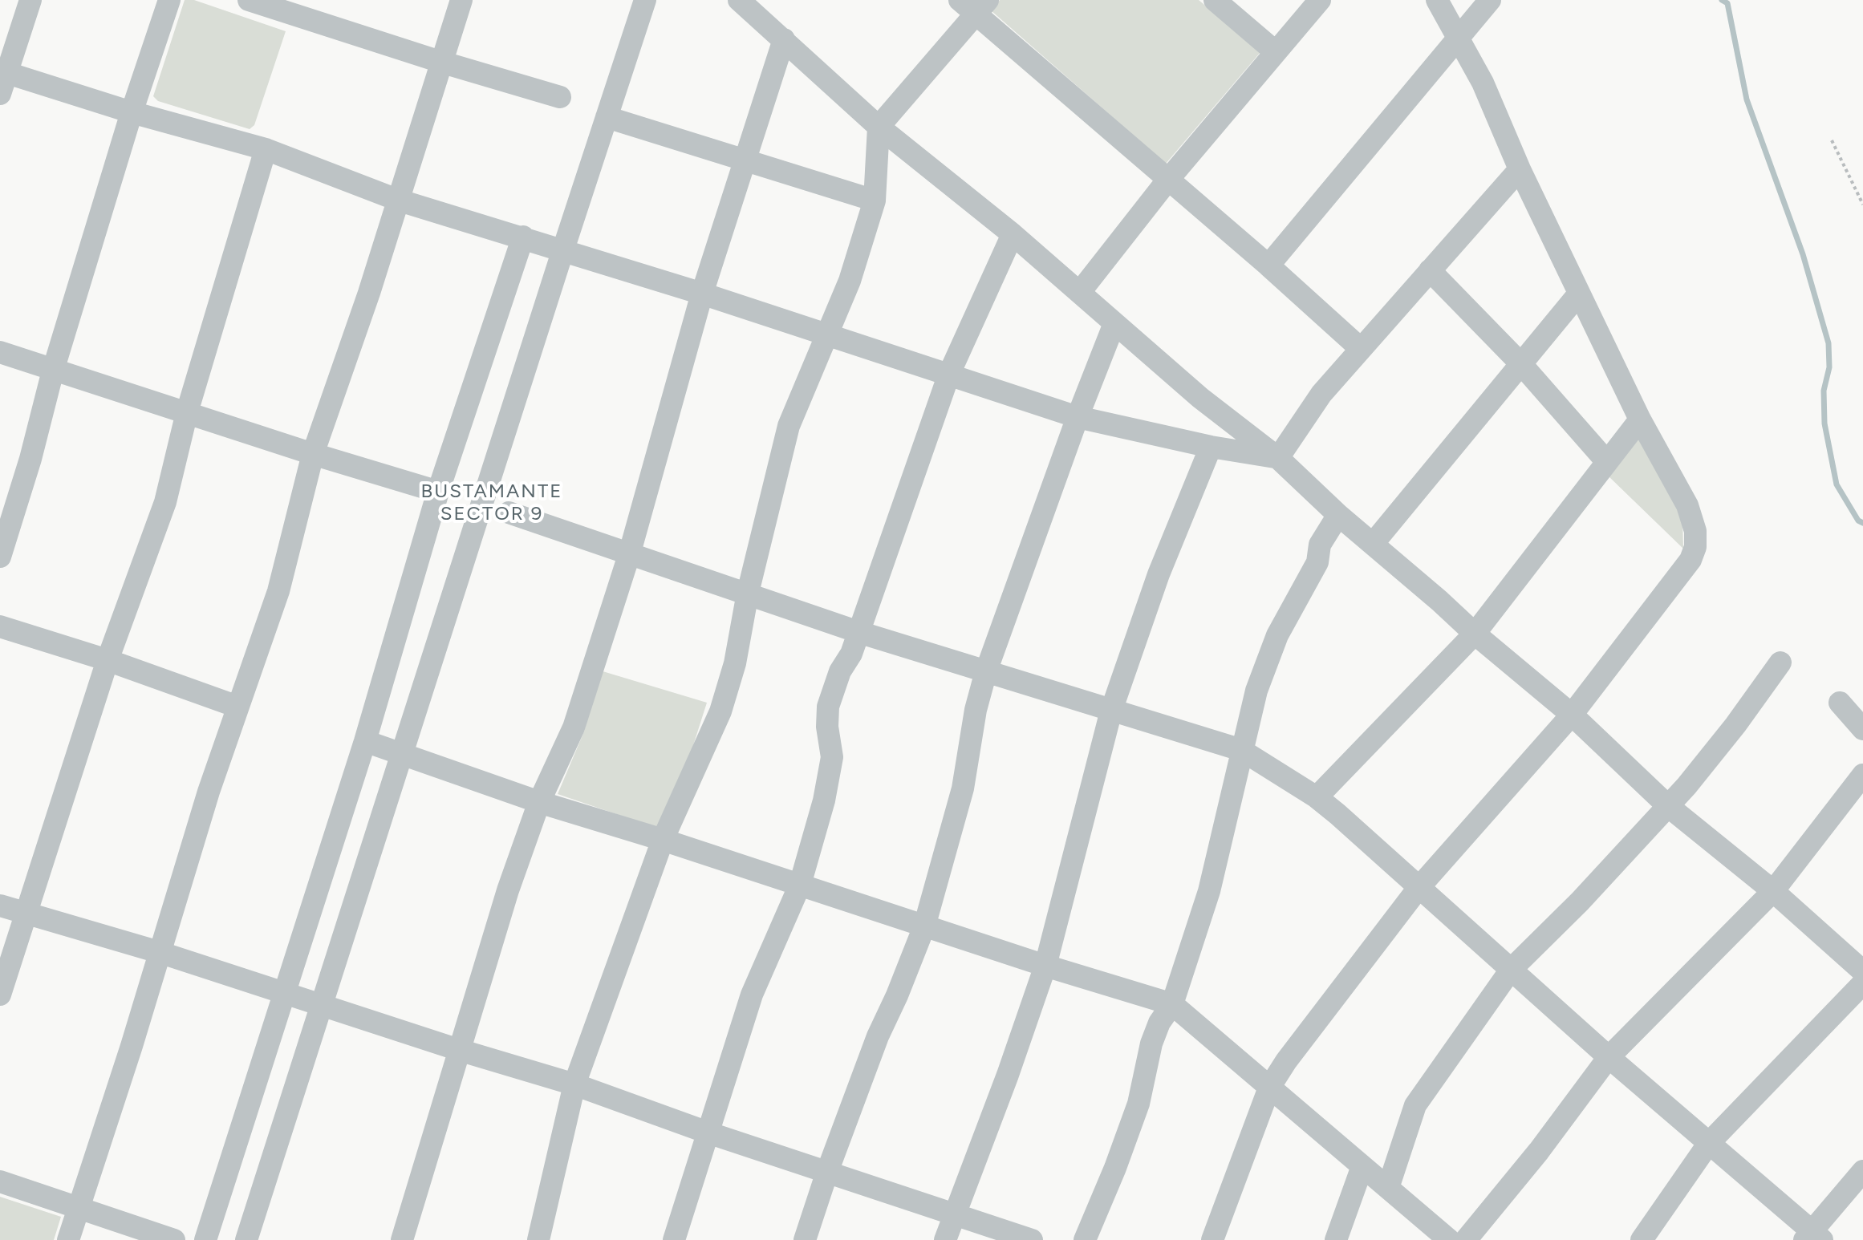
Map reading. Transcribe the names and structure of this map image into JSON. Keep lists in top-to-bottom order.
{
  "districts": ["BUSTAMANTE SECTOR 9"]
}
